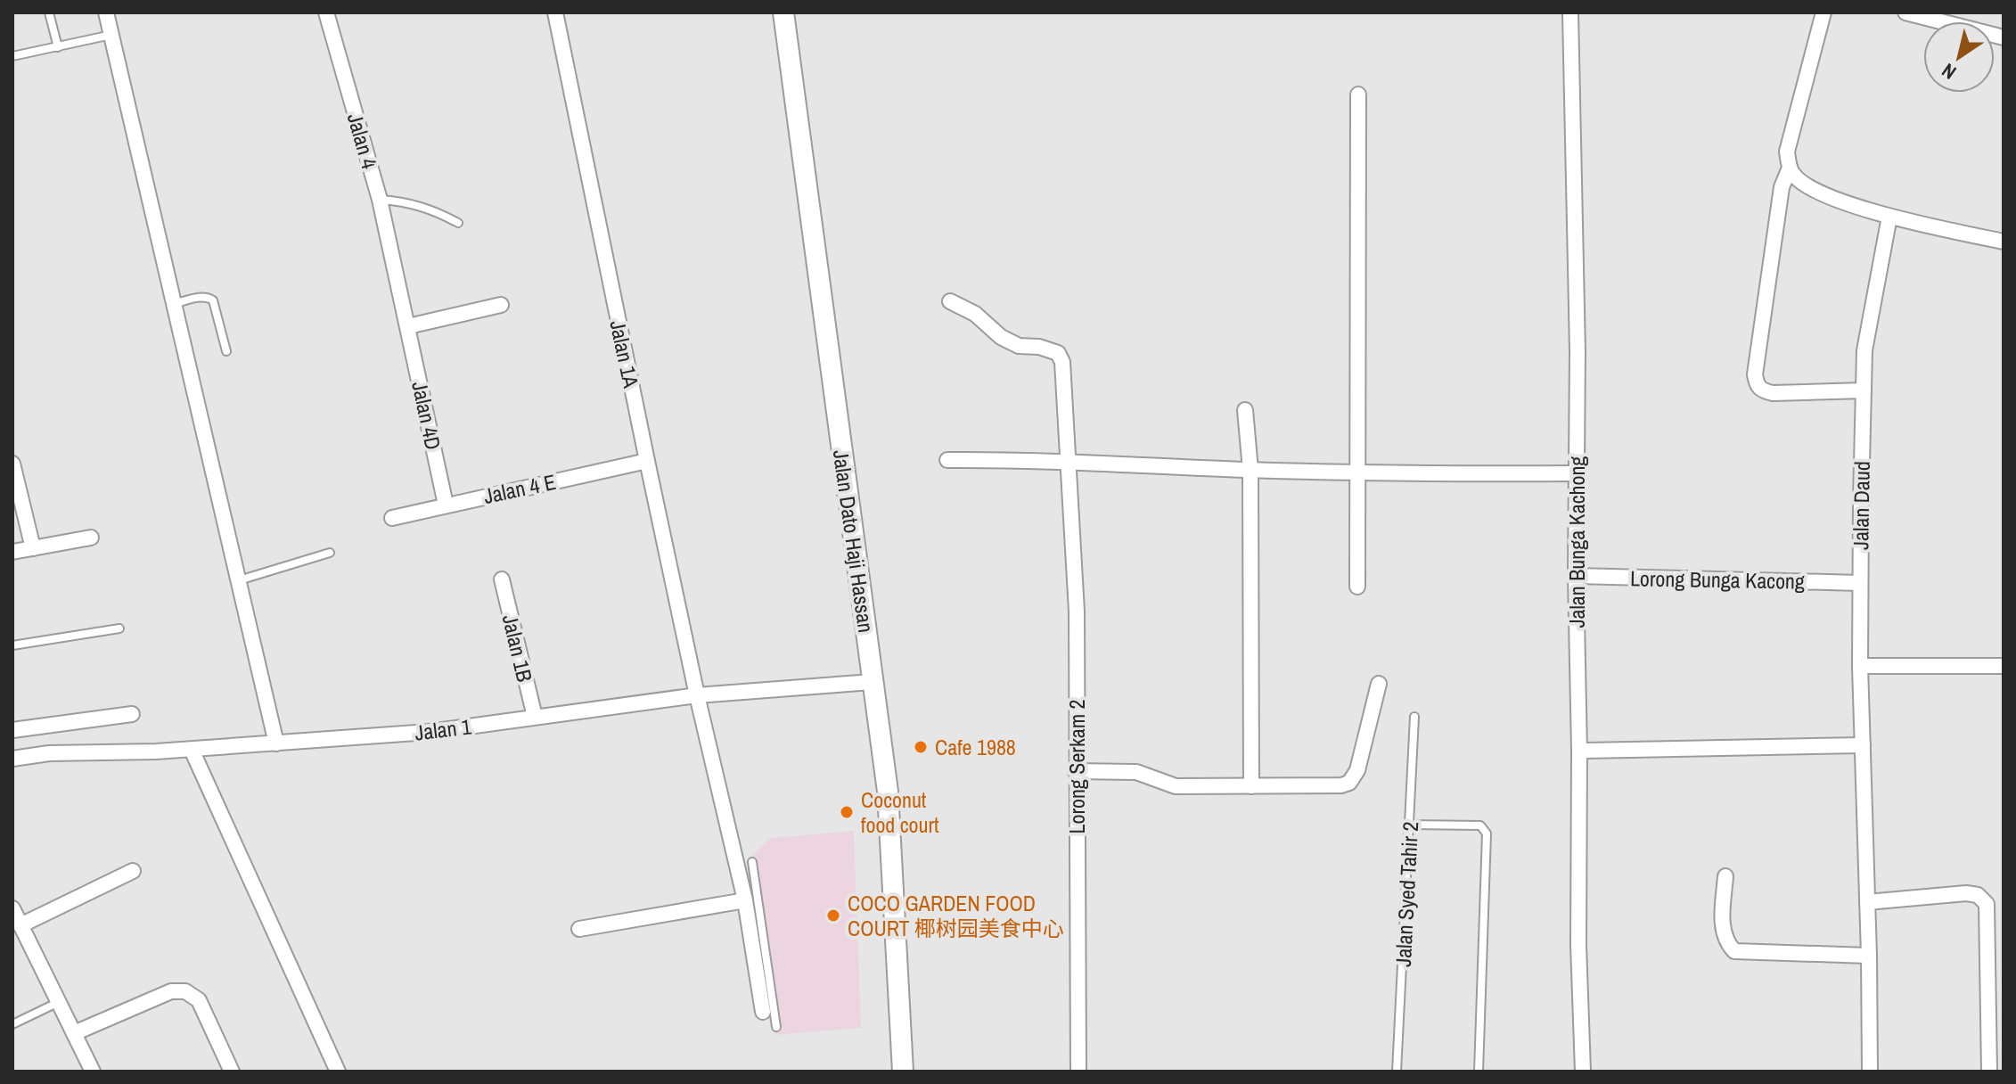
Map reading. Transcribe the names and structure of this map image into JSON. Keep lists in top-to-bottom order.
{
  "streets": {
    "street": [
      "Jalan 4",
      "Jalan 1A",
      "Jalan 4D",
      "Jalan 4 E",
      "Jalan Daud",
      "Jalan Dato Haji Hassan",
      "Jalan Bunga Kachong",
      "Lorong Bunga Kacong",
      "Jalan 1B",
      "Jalan 1",
      "Lorong Serkam 2"
    ],
    "lane": ["Jalan Syed Tahir 2"]
  },
  "crossings": [
    ["Jalan 4", "Jalan 4D"],
    ["Jalan 1A", "Jalan 4 E"],
    ["Jalan 1A", "Jalan 1"],
    ["Jalan 4D", "Jalan 4 E"],
    ["Jalan Daud", "Lorong Bunga Kacong"],
    ["Jalan Dato Haji Hassan", "Jalan 1"],
    ["Jalan Bunga Kachong", "Lorong Bunga Kacong"],
    ["Jalan 1B", "Jalan 1"]
  ],
  "places": ["Cafe 1988", "Coconut food court", "COCO GARDEN FOOD COURT 椰树园美食中心"],
  "north": "bottom left"
}
